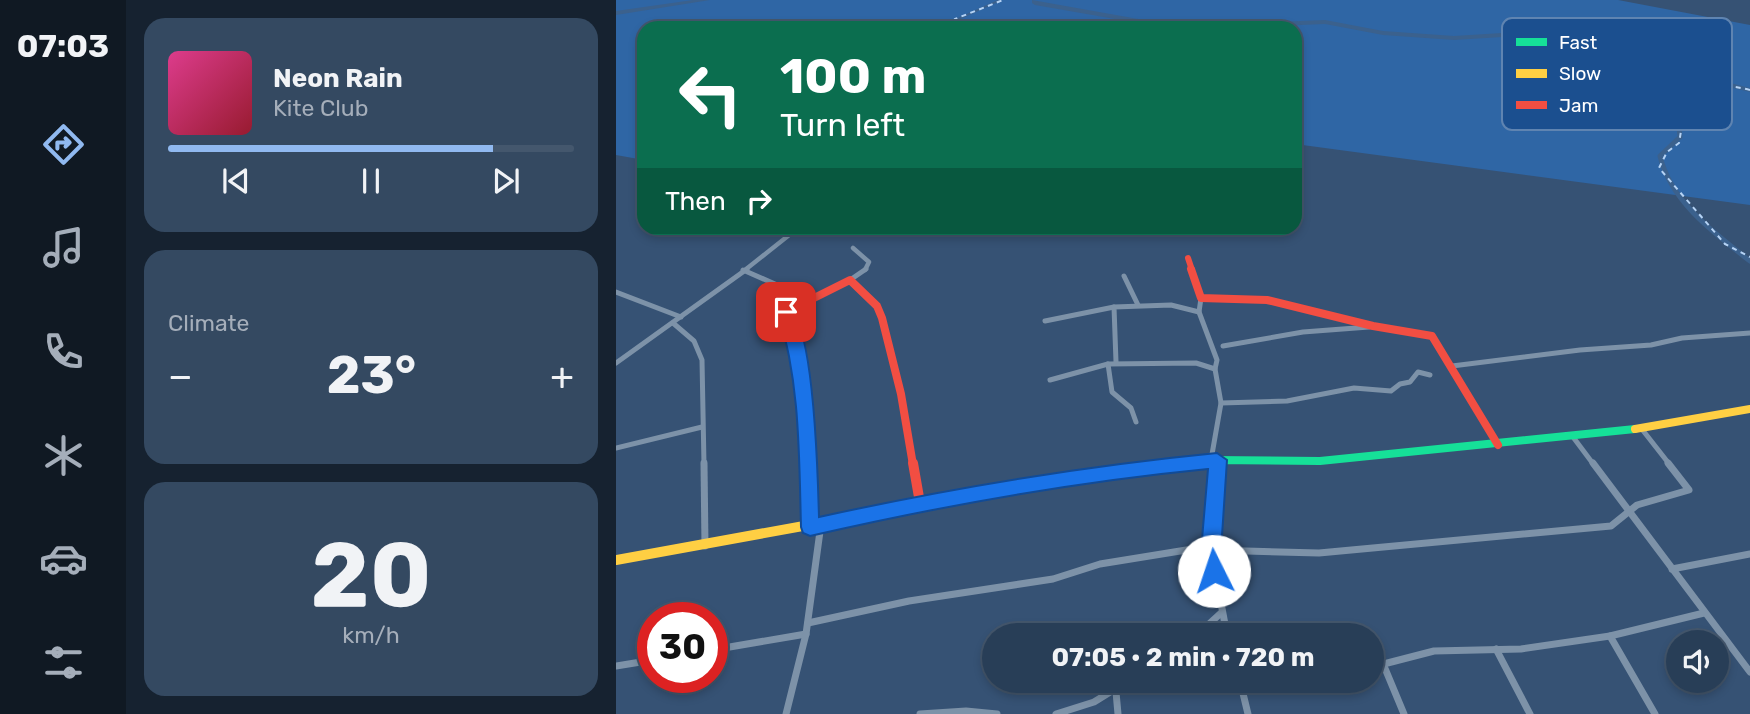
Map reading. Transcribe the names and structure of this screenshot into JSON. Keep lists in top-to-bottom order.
{
  "legend": ["Fast", "Slow", "Jam"],
  "page": {
    "tabs": "07:03",
    "turn": ["100 m", "Turn left"],
    "song": ["Neon Rain", "Kite Club"],
    "then": "Then",
    "tile": [
      "Climate",
      ["20", "km/h"]
    ],
    "heat": ["−", "23°", "+"],
    "limit": "30",
    "trip": "07:05 · 2 min · 720 m"
  }
}
